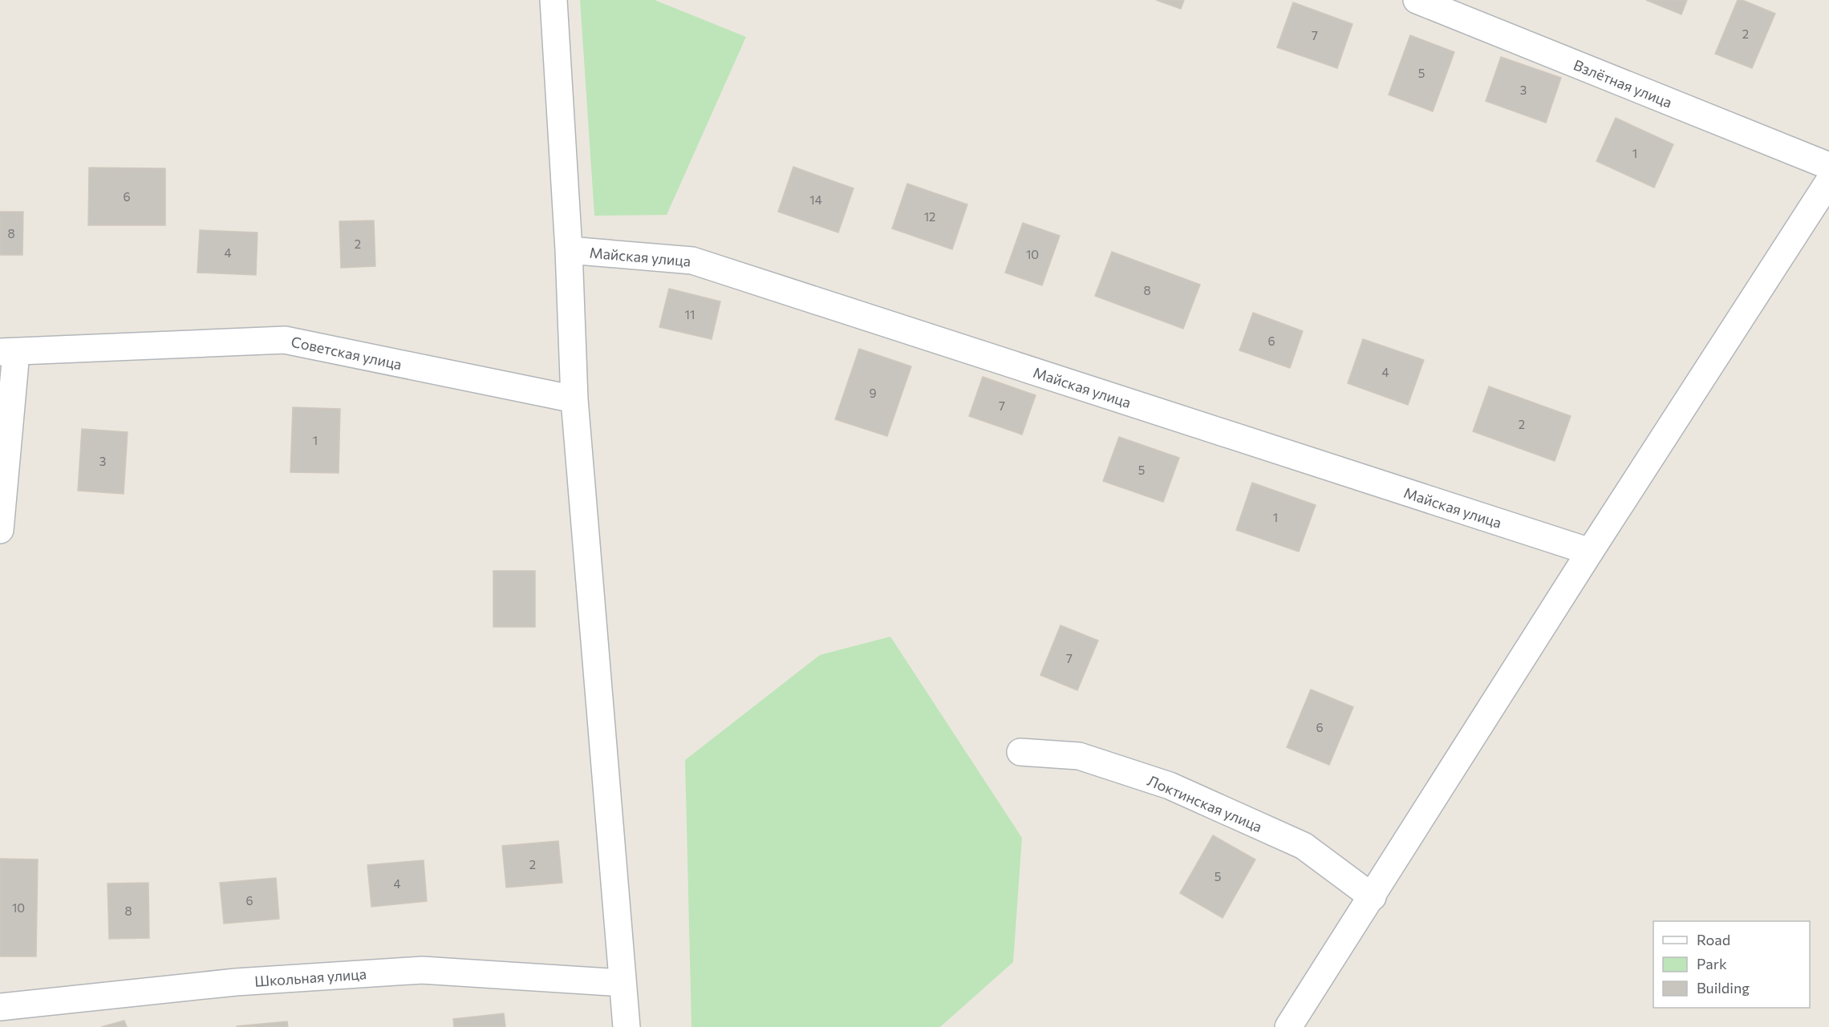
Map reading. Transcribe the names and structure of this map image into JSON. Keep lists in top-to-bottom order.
{
  "streets": {
    "street": [
      "Взлётная улица",
      "Майская улица",
      "Советская улица",
      "Локтинская улица",
      "Школьная улица"
    ]
  },
  "house_numbers": [
    "2",
    "7",
    "5",
    "3",
    "1",
    "6",
    "14",
    "12",
    "8",
    "2",
    "4",
    "10",
    "8",
    "11",
    "6",
    "4",
    "9",
    "7",
    "2",
    "1",
    "3",
    "5",
    "1",
    "7",
    "6",
    "2",
    "5",
    "4",
    "6",
    "10",
    "8"
  ],
  "legend": ["Road", "Park", "Building"]
}
